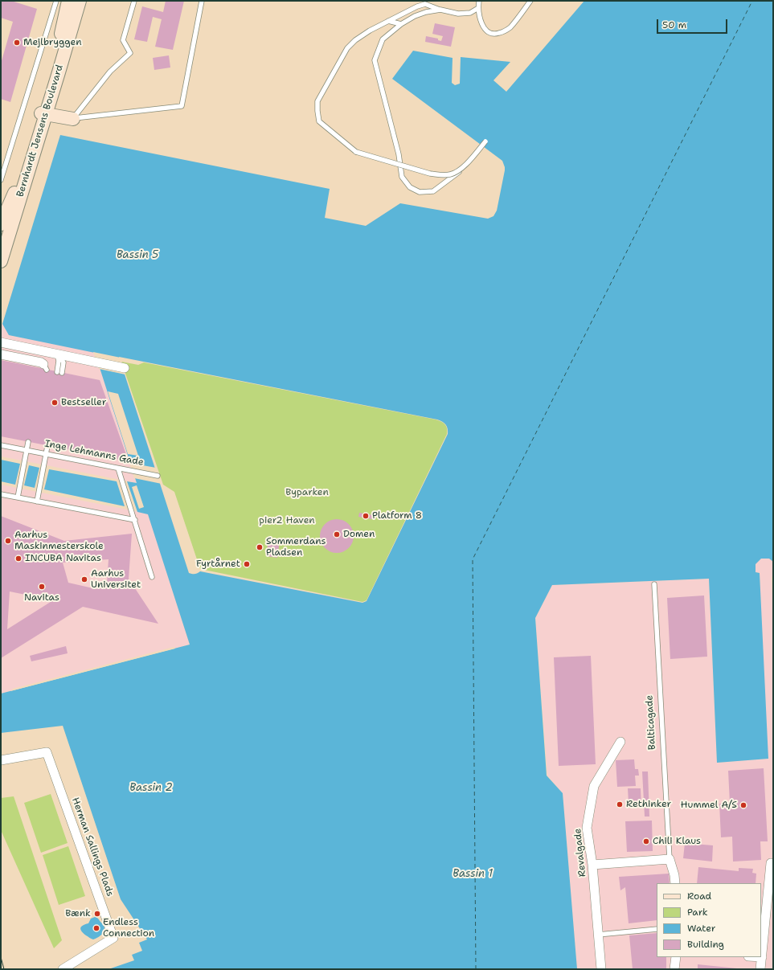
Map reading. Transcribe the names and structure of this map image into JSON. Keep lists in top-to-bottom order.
{
  "streets": {
    "street": [
      "Bernhardt Jensens Boulevard",
      "Balticagade",
      "Herman Sallings Plads",
      "Revalgade"
    ],
    "lane": ["Inge Lehmanns Gade"]
  },
  "water": ["Bassin 5", "Bassin 2", "Bassin 1"],
  "parks": ["Byparken", "pier2 Haven"],
  "places": [
    "Mejlbryggen",
    "Bestseller",
    "Platform 8",
    "Domen",
    "Aarhus Maskinmesterskole",
    "Sommerdans Pladsen",
    "INCUBA Navitas",
    "Fyrtårnet",
    "Aarhus Universitet",
    "Navitas",
    "Rethinker",
    "Hummel A/S",
    "Chili Klaus",
    "Bænk",
    "Endless Connection"
  ],
  "legend": [
    "Road",
    "Park",
    "Water",
    "Building"
  ],
  "scale_bar": "50 m"
}
